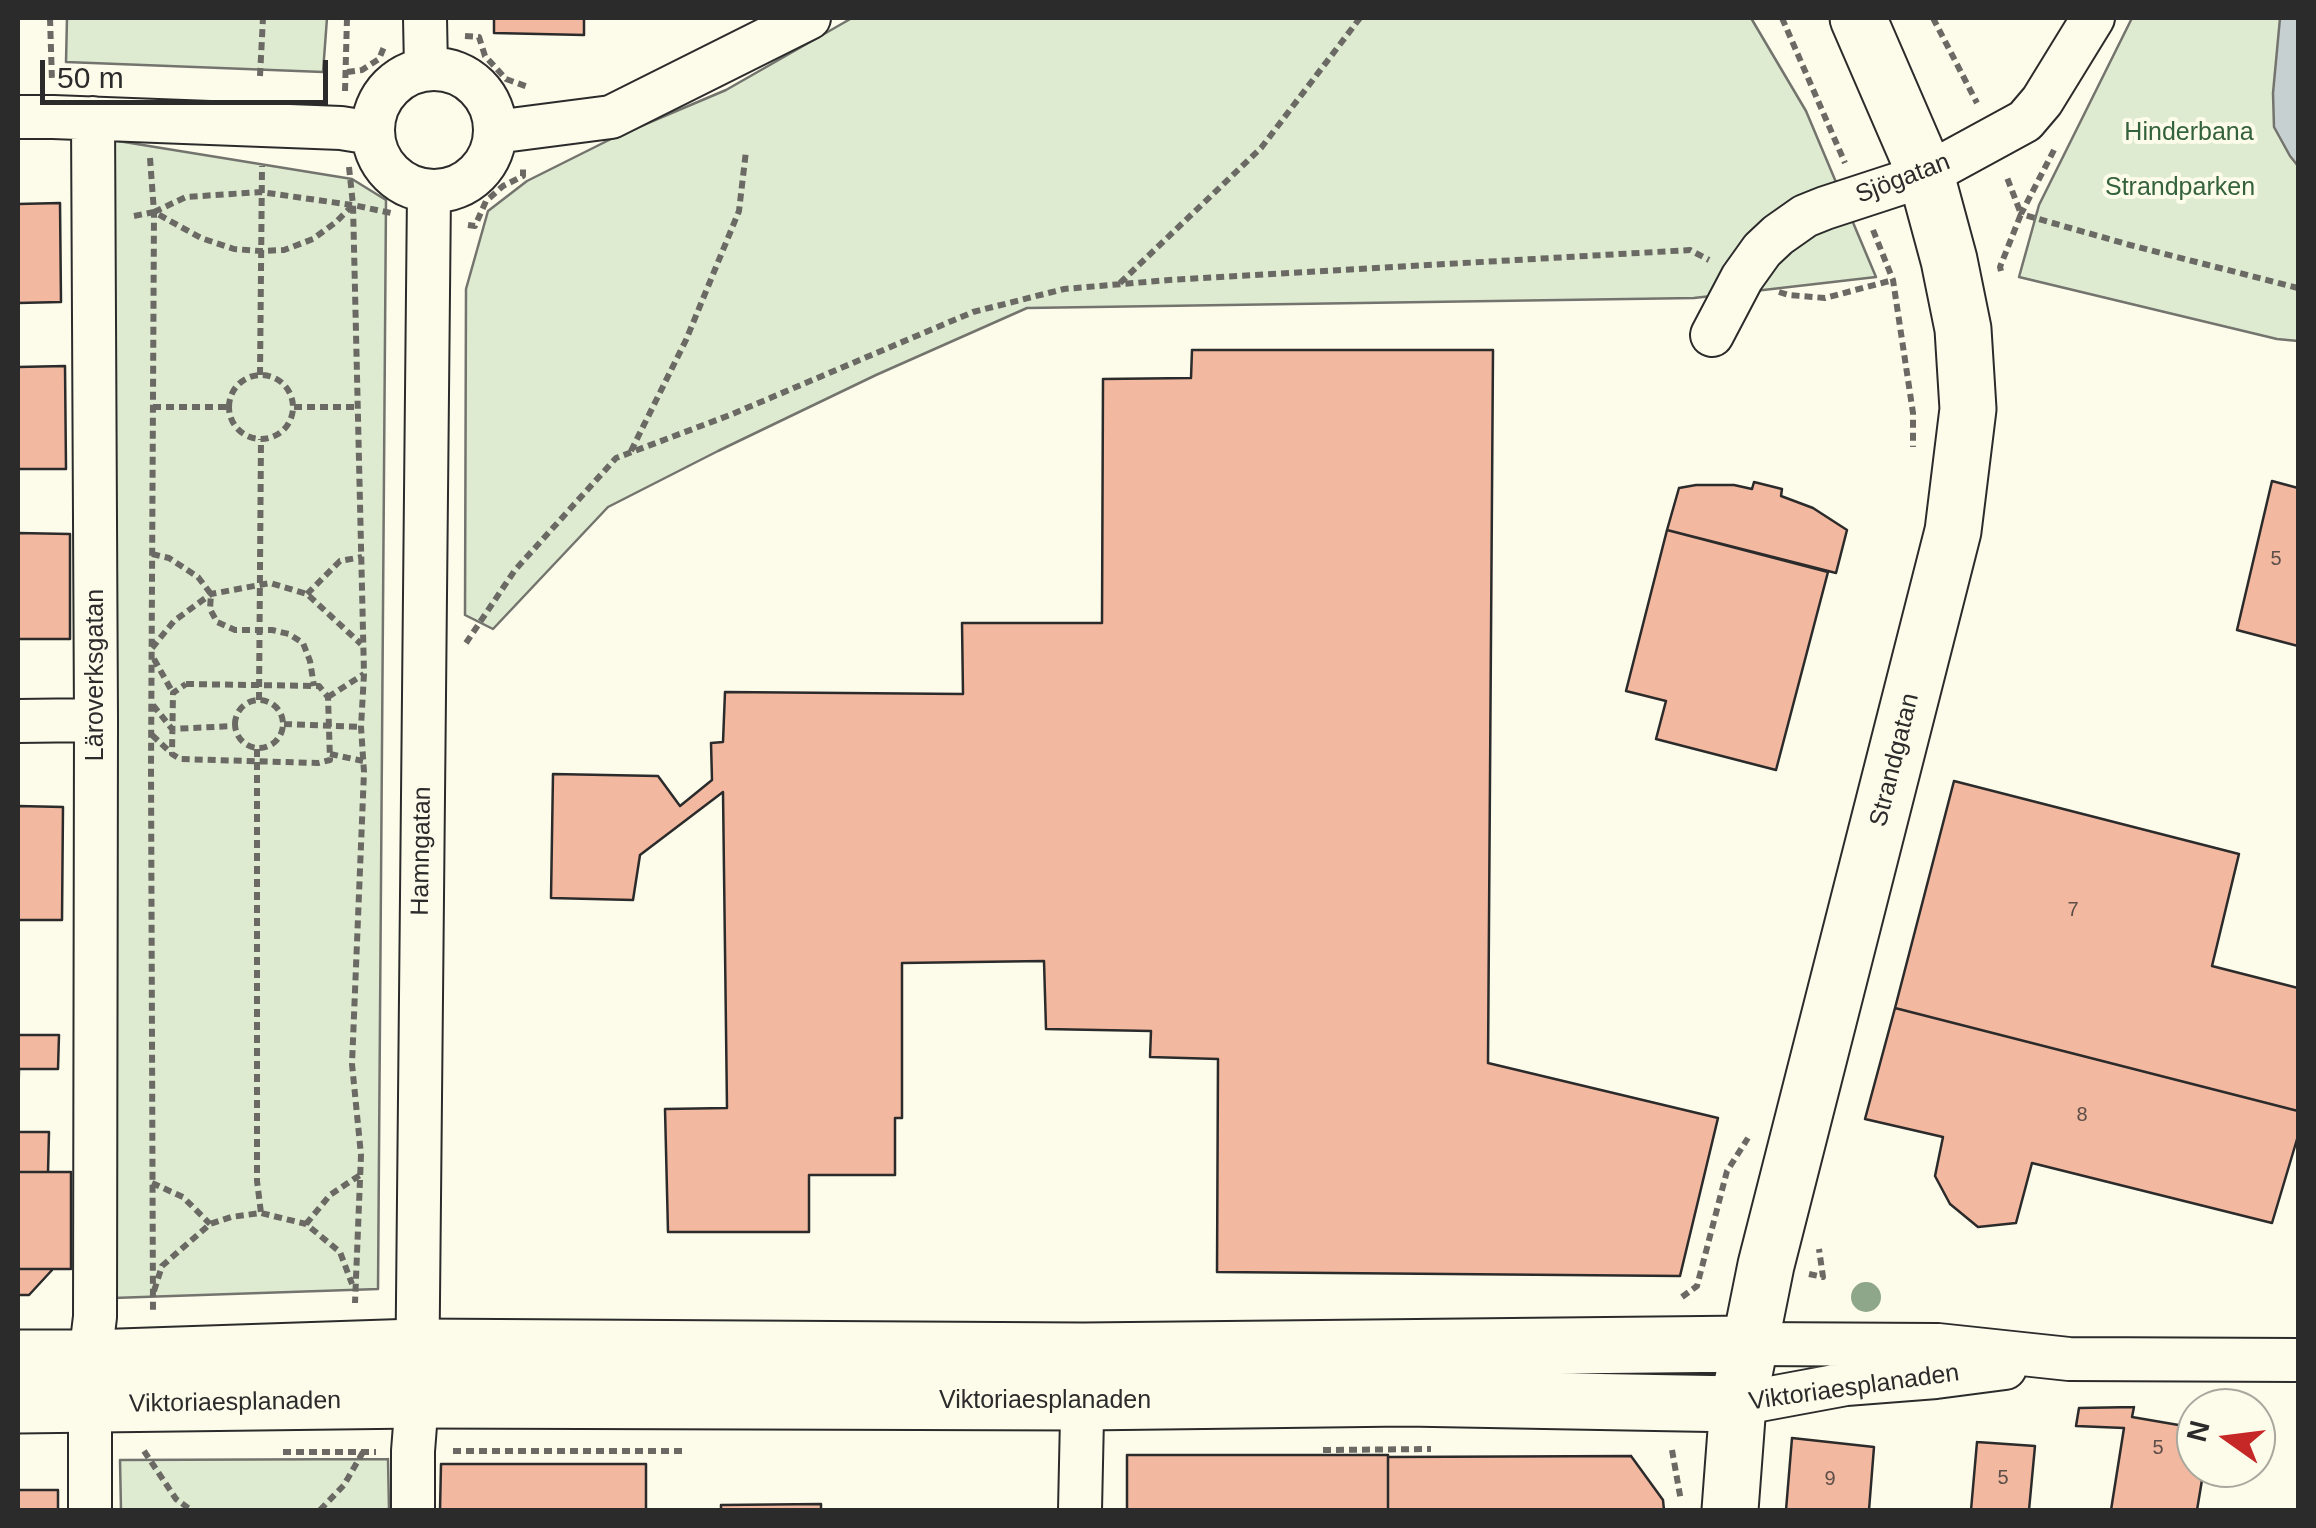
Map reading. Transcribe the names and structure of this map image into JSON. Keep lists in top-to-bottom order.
{
  "streets": {
    "main road": ["Strandgatan", "Viktoriaesplanaden"],
    "street": ["Sjögatan", "Läroverksgatan", "Hamngatan"]
  },
  "crossings": [
    ["Sjögatan", "Strandgatan"],
    ["Läroverksgatan", "Viktoriaesplanaden"],
    ["Strandgatan", "Viktoriaesplanaden"],
    ["Hamngatan", "Viktoriaesplanaden"]
  ],
  "parks": ["Hinderbana", "Strandparken"],
  "house_numbers": [
    "5",
    "7",
    "8",
    "5",
    "5",
    "9"
  ],
  "scale_bar": "50 m",
  "north": "left"
}
